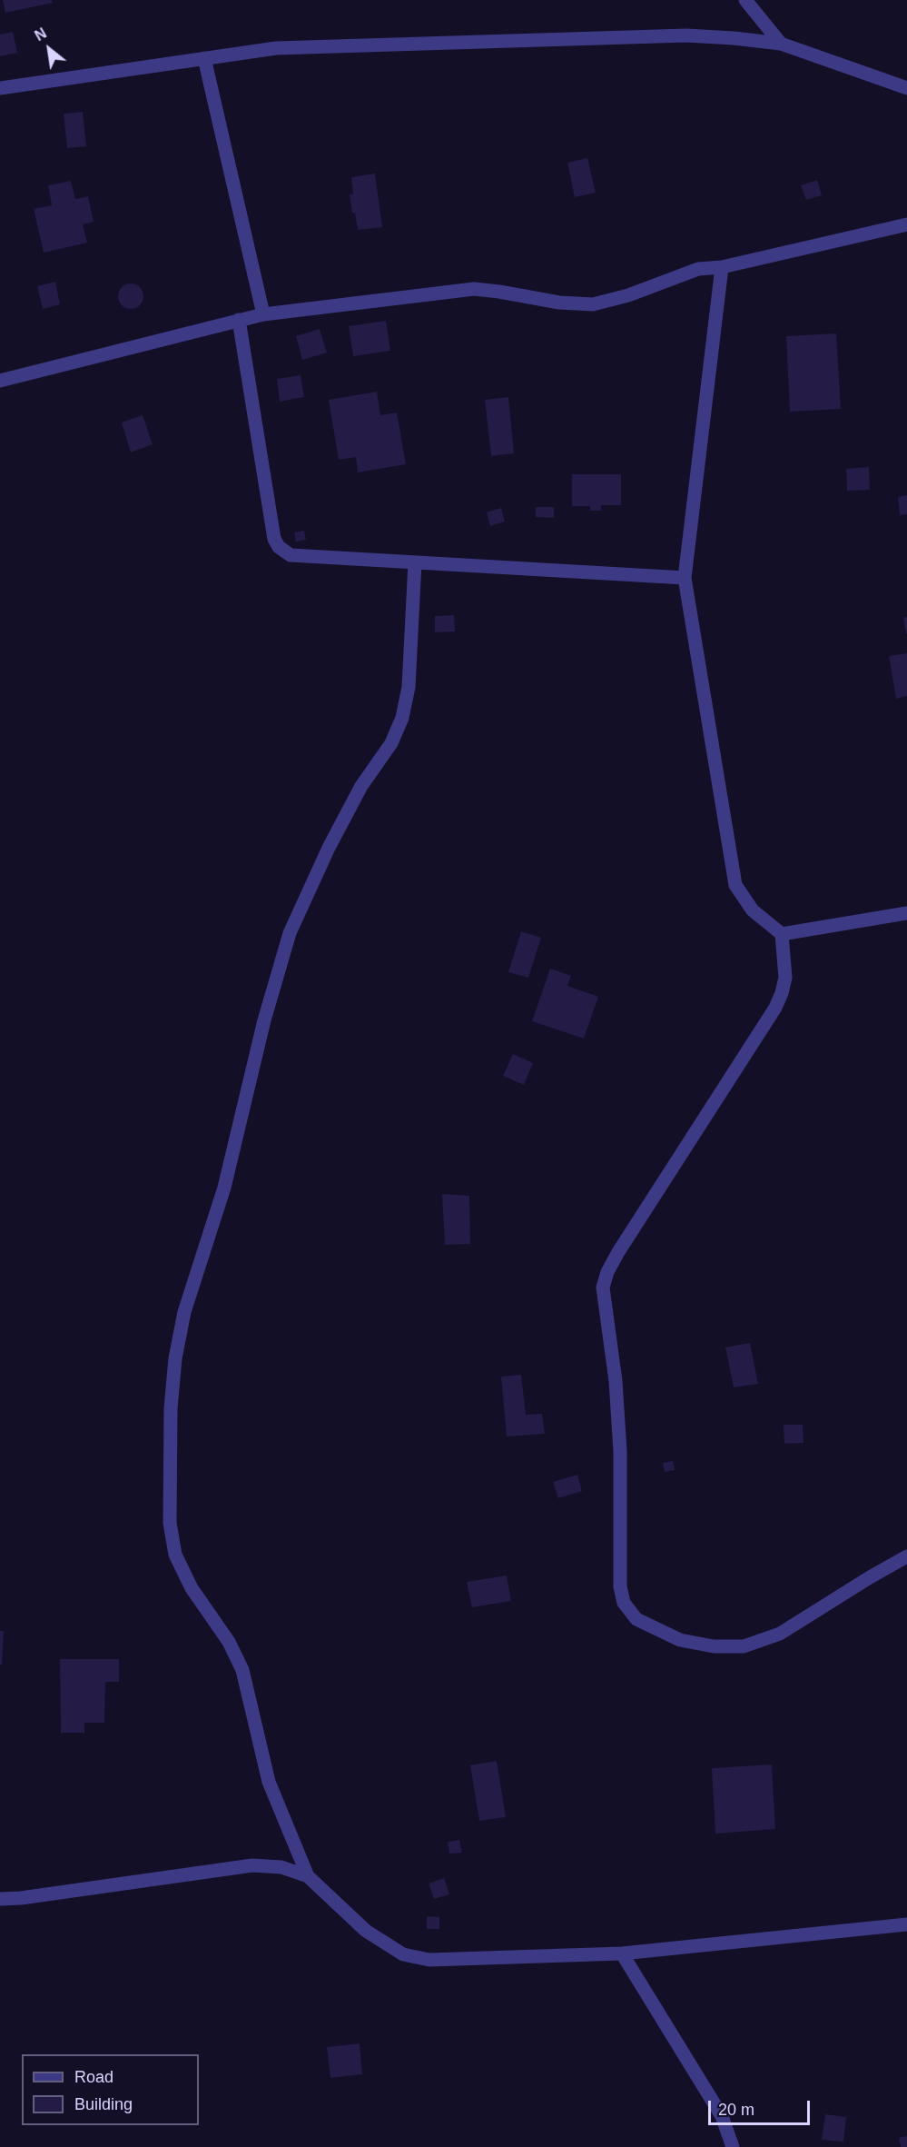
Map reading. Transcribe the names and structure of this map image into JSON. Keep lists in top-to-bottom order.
{
  "legend": ["Road", "Building"],
  "scale_bar": "20 m",
  "north": "top left"
}
